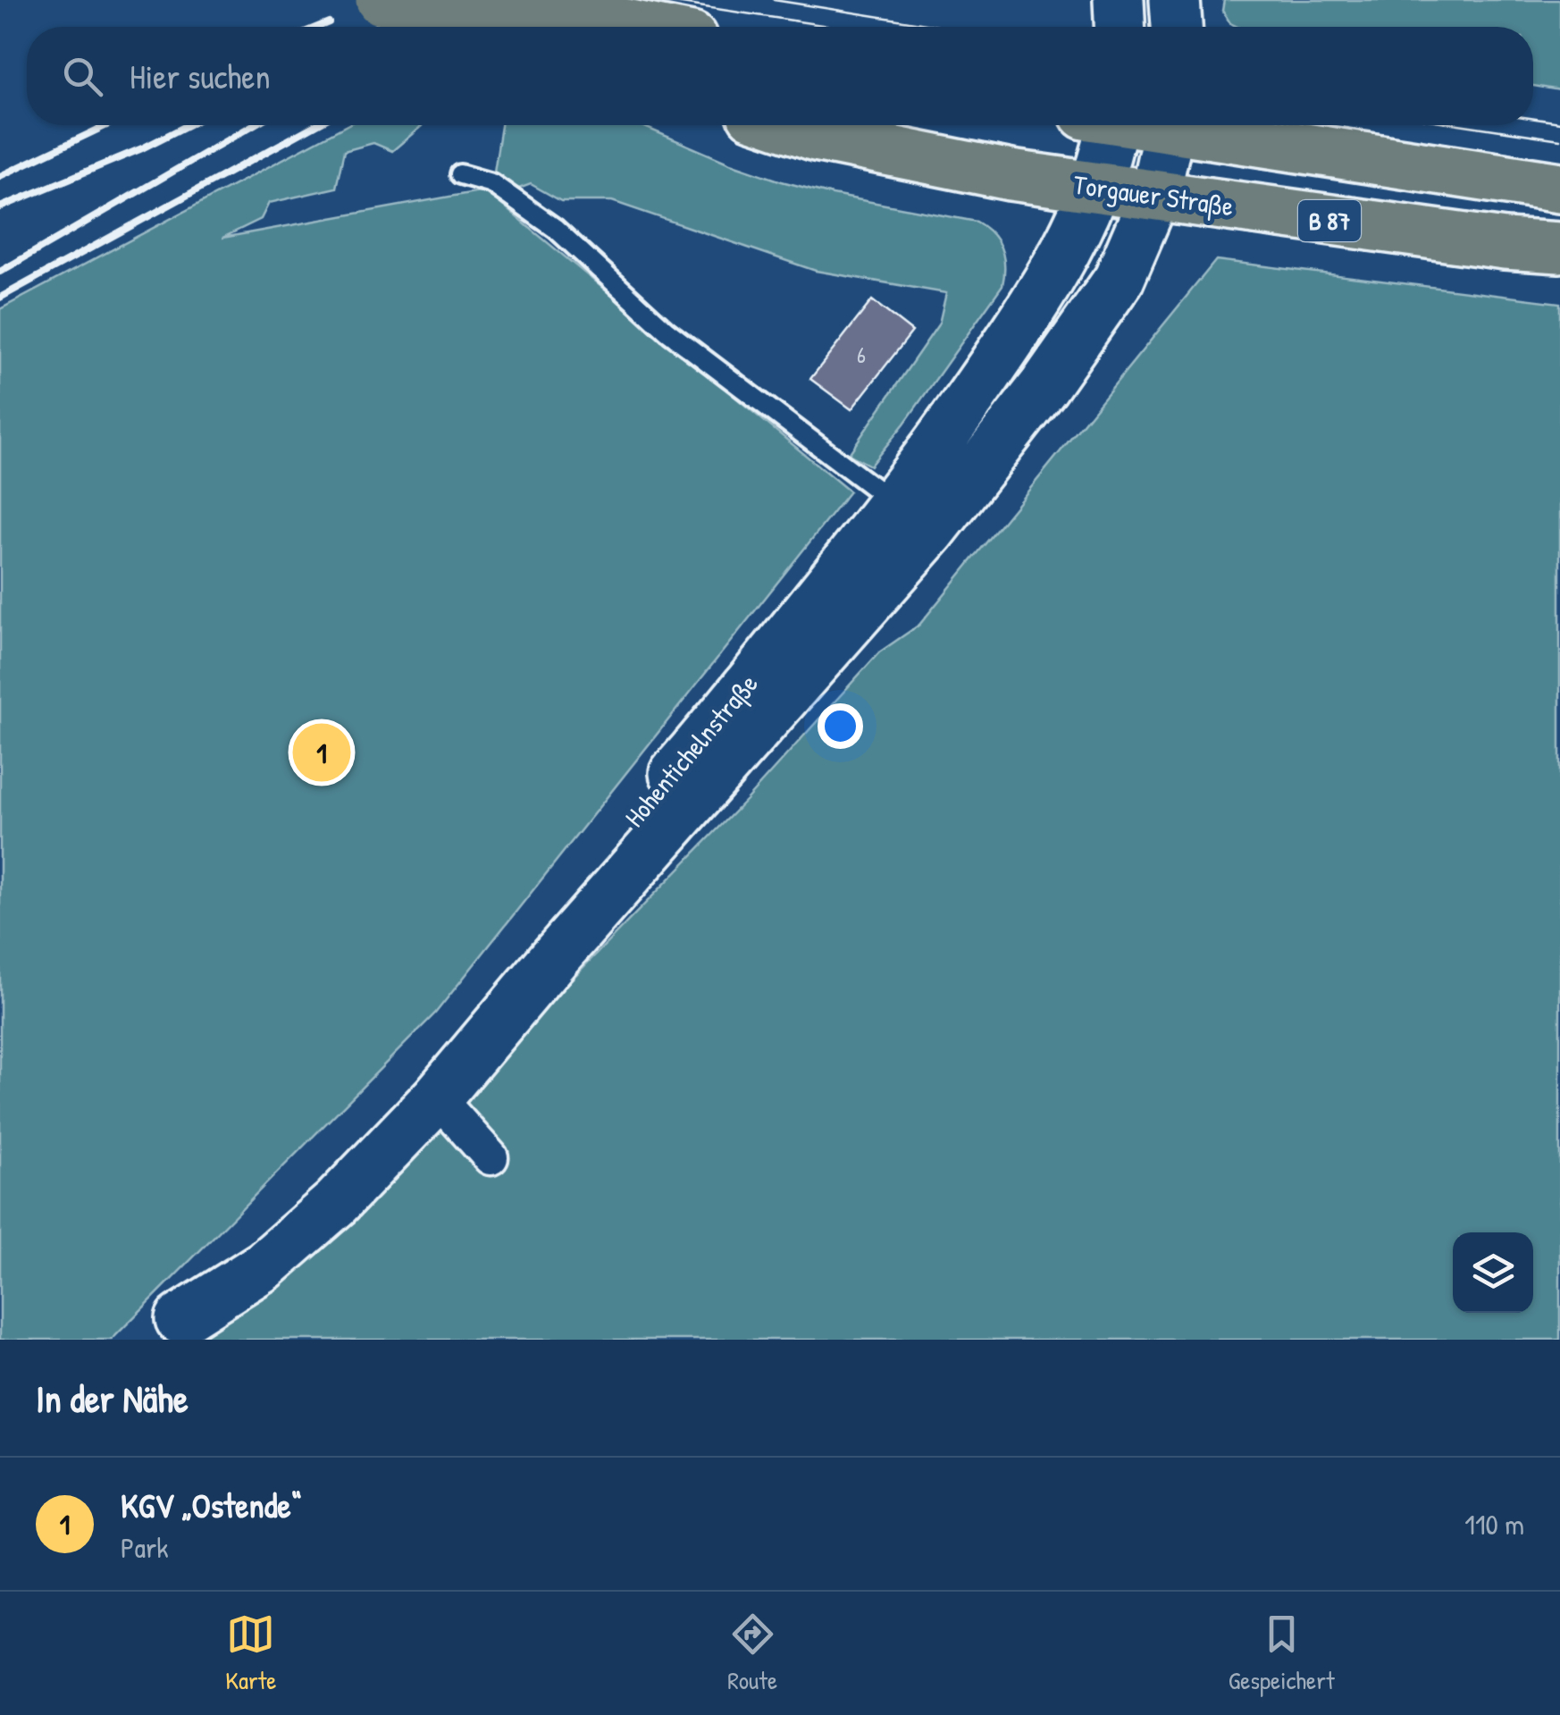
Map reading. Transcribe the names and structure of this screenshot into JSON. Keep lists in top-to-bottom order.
{
  "streets": {
    "main road": ["Torgauer Straße", "B 87", "Hohentichelnstraße"]
  },
  "crossings": [
    ["Torgauer Straße", "Hohentichelnstraße"]
  ],
  "house_numbers": ["6"],
  "page": {
    "search": "Hier suchen",
    "pins": "1",
    "heading": "In der Nähe",
    "list": [
      {
        "mark": "1",
        "name": "KGV „Ostende“",
        "note": "Park",
        "value": "110 m"
      }
    ],
    "nav": ["Karte", "Route", "Gespeichert"]
  }
}
